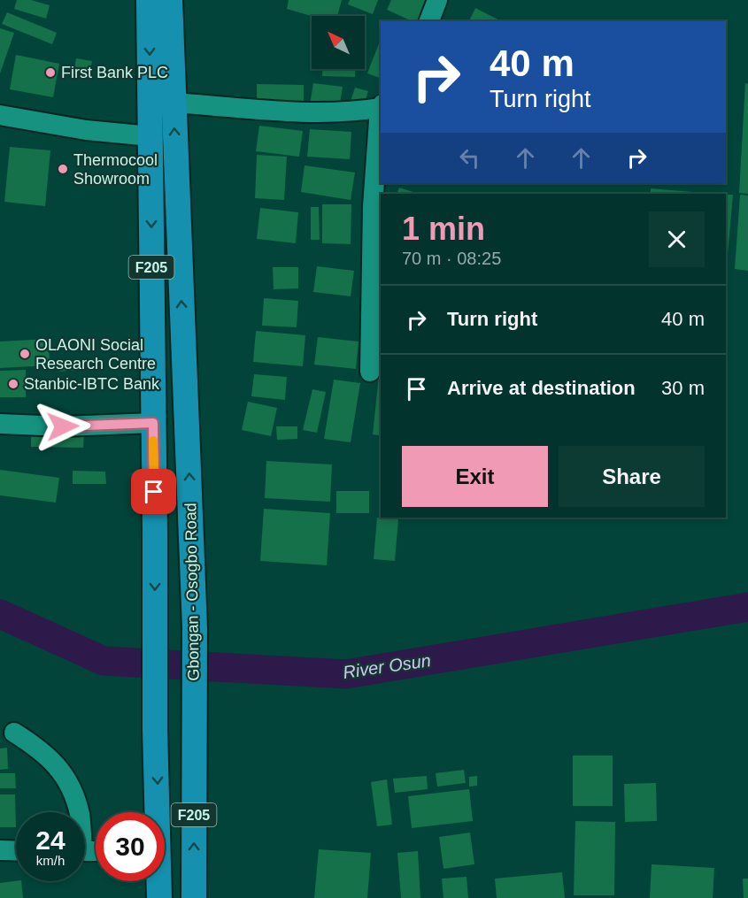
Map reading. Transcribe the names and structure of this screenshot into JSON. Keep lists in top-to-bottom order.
{
  "streets": {
    "main road": ["F205", "Gbongan - Osogbo Road"]
  },
  "water": ["River Osun"],
  "places": [
    "First Bank PLC",
    "Thermocool Showroom",
    "OLAONI Social Research Centre",
    "Stanbic-IBTC Bank"
  ],
  "north": "top left",
  "page": {
    "turn": ["40 m", "Turn right"],
    "heading": ["1 min", "70 m · 08:25"],
    "list": [
      {
        "name": "Turn right",
        "value": "40 m"
      },
      {
        "name": "Arrive at destination",
        "value": "30 m"
      }
    ],
    "buttons": ["Exit", "Share"],
    "speed": "24 km/h",
    "limit": "30"
  }
}
